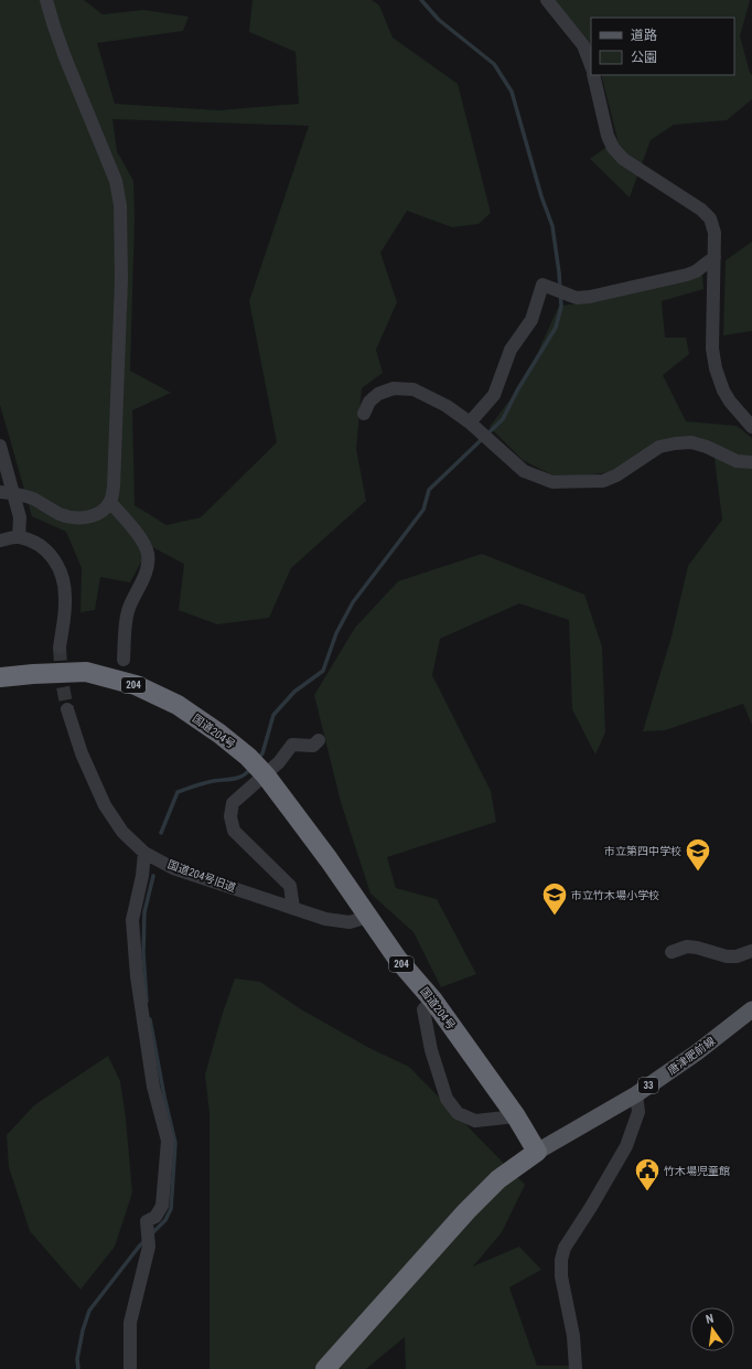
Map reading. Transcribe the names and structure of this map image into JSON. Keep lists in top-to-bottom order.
{
  "streets": {
    "highway": ["204", "国道204号"],
    "main road": ["唐津肥前線", "33"],
    "street": ["国道204号旧道"]
  },
  "crossings": [
    ["国道204号", "国道204号旧道"],
    ["国道204号", "唐津肥前線"]
  ],
  "places": {
    "school or university": ["市立第四中学校", "市立竹木場小学校"],
    "public building": ["竹木場児童館"]
  },
  "legend": ["道路", "公園"],
  "north": "top"
}
